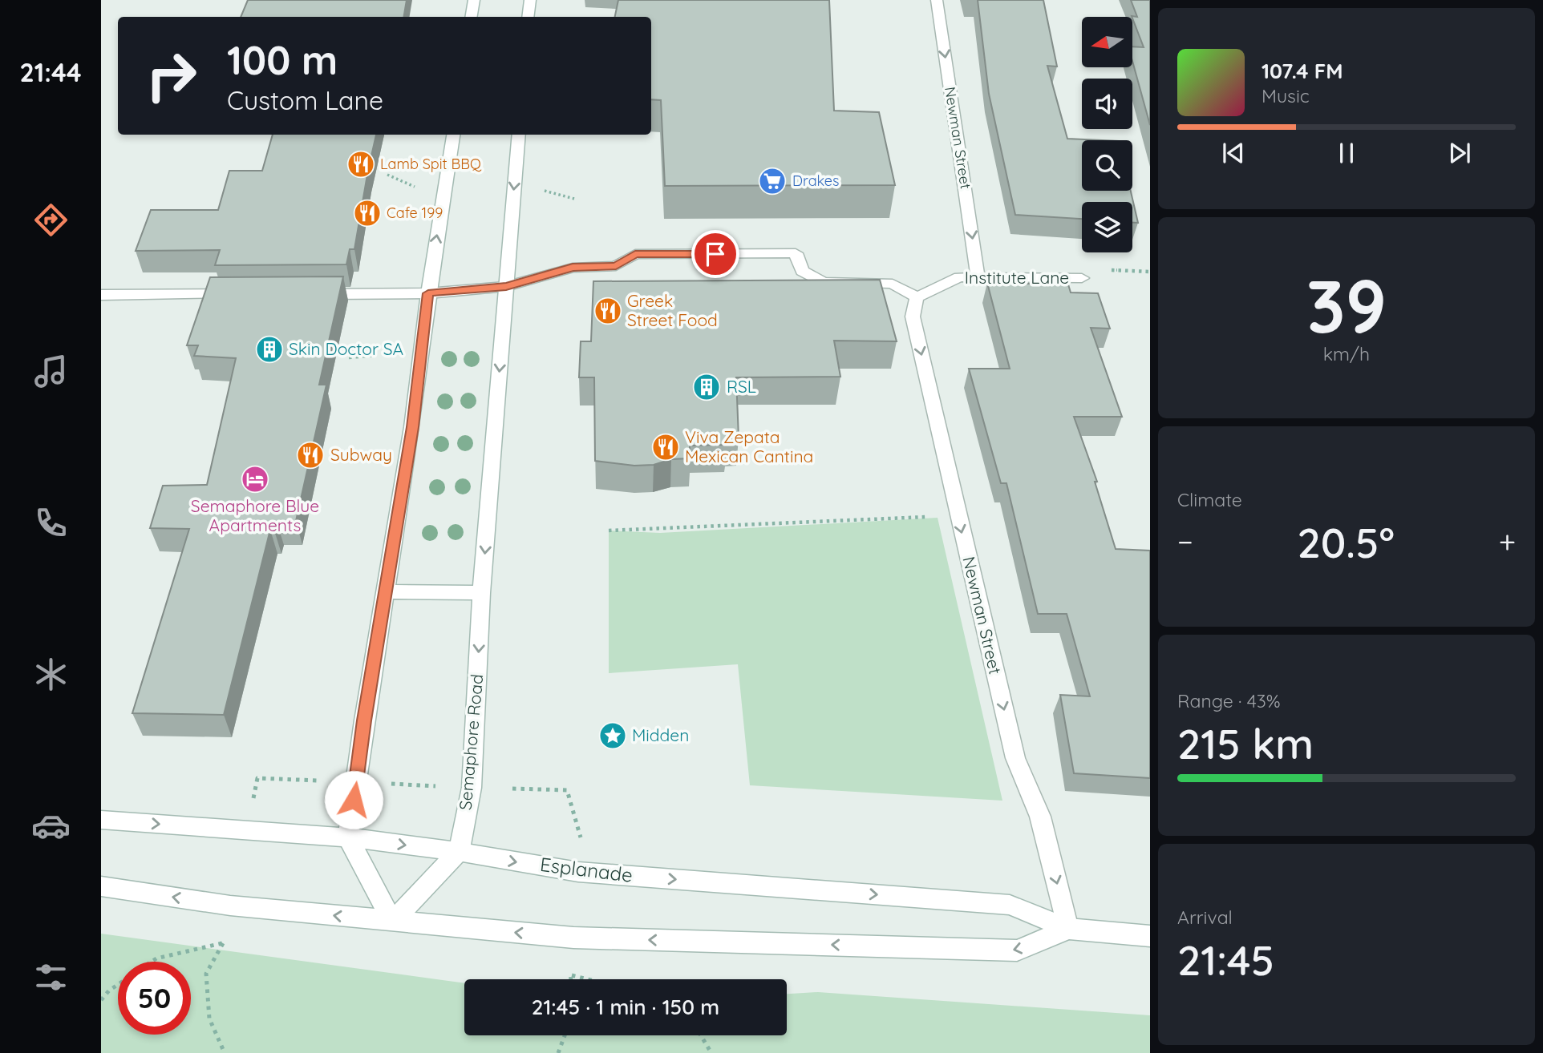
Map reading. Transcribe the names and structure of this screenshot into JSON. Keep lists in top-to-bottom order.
{
  "streets": {
    "street": [
      "Newman Street",
      "Institute Lane",
      "Semaphore Road",
      "Esplanade"
    ]
  },
  "crossings": [
    ["Newman Street", "Institute Lane"],
    ["Newman Street", "Esplanade"],
    ["Semaphore Road", "Esplanade"]
  ],
  "one_way": ["Newman Street"],
  "places": {
    "restaurant": [
      "Lamb Spit BBQ",
      "Cafe 199",
      "Greek Street Food",
      "Viva Zepata Mexican Cantina",
      "Subway"
    ],
    "supermarket": ["Drakes"],
    "building": ["Skin Doctor SA", "RSL"],
    "hotel": ["Semaphore Blue Apartments"],
    "place": ["Midden"]
  },
  "north": "left",
  "page": {
    "tabs": "21:44",
    "turn": ["100 m", "Custom Lane"],
    "song": ["107.4 FM", "Music"],
    "tile": [
      ["39", "km/h"],
      "Climate",
      ["Range · 43%", "215 km"],
      ["Arrival", "21:45"]
    ],
    "heat": ["−", "20.5°", "+"],
    "limit": "50",
    "trip": "21:45 · 1 min · 150 m"
  }
}
